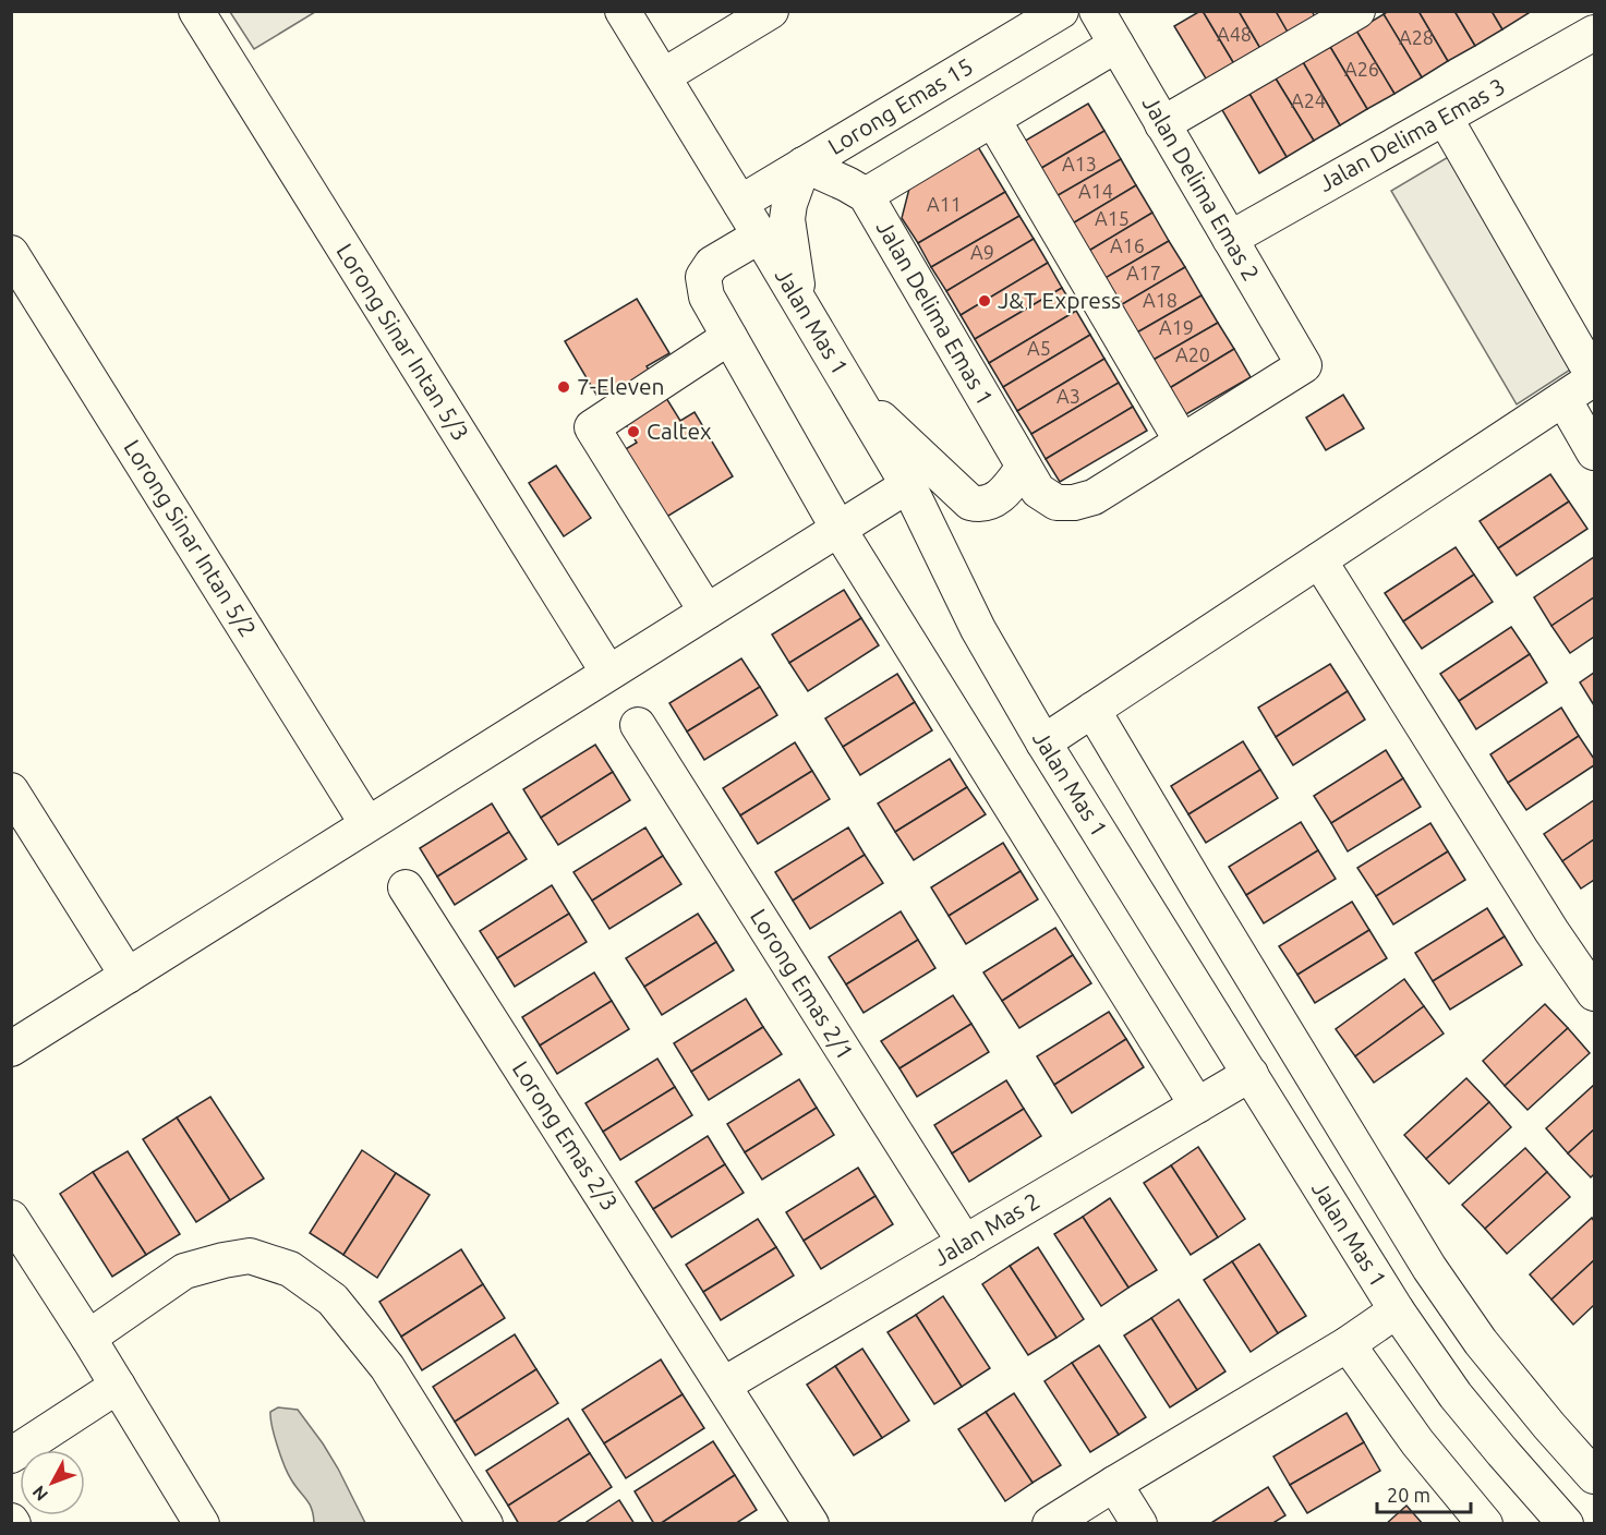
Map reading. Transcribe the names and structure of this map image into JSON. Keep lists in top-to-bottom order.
{
  "streets": {
    "street": [
      "Lorong Emas 15",
      "Jalan Delima Emas 3",
      "Jalan Delima Emas 2",
      "Jalan Delima Emas 1",
      "Jalan Mas 1",
      "Lorong Sinar Intan 5/3",
      "Lorong Sinar Intan 5/2",
      "Lorong Emas 2/1",
      "Lorong Emas 2/3",
      "Jalan Mas 2"
    ]
  },
  "crossings": [
    ["Lorong Emas 15", "Jalan Delima Emas 1"],
    ["Lorong Emas 15", "Jalan Mas 1"],
    ["Jalan Delima Emas 3", "Jalan Delima Emas 2"],
    ["Jalan Mas 1", "Jalan Mas 2"],
    ["Lorong Emas 2/1", "Jalan Mas 2"],
    ["Lorong Emas 2/3", "Jalan Mas 2"]
  ],
  "places": ["J&T Express", "7-Eleven", "Caltex"],
  "house_numbers": [
    "A48",
    "A28",
    "A26",
    "A24",
    "A13",
    "A14",
    "A11",
    "A15",
    "A16",
    "A9",
    "A17",
    "A18",
    "A19",
    "A5",
    "A20",
    "A3"
  ],
  "scale_bar": "20 m",
  "north": "bottom left"
}
